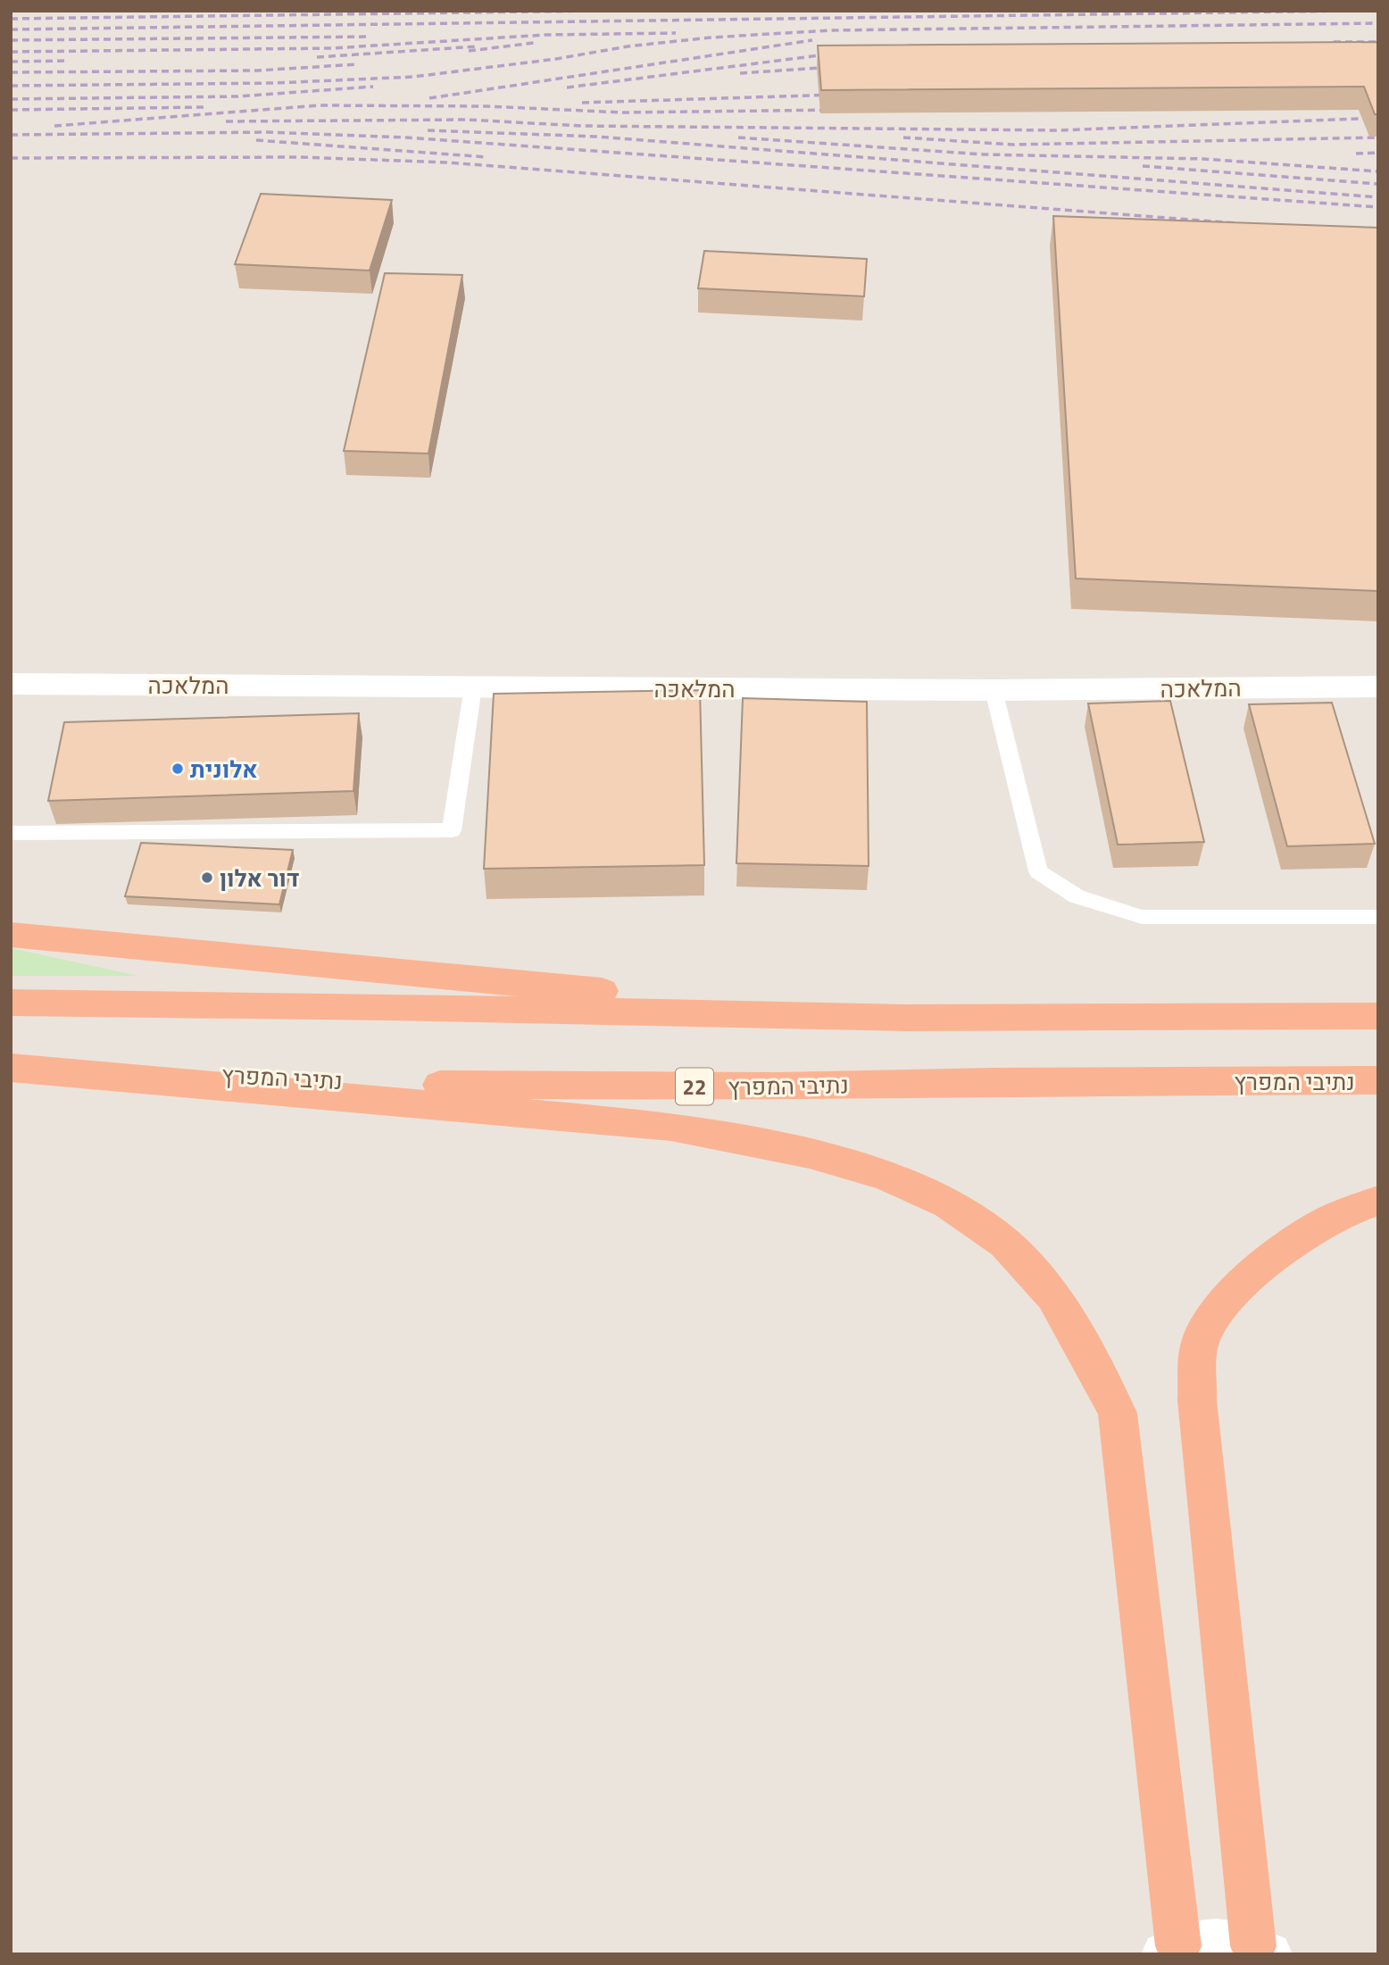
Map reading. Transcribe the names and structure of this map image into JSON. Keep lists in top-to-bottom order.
{
  "streets": {
    "highway": ["נתיבי המפרץ", "22"],
    "street": ["המלאכה"]
  },
  "places": ["אלונית", "דור אלון"]
}
